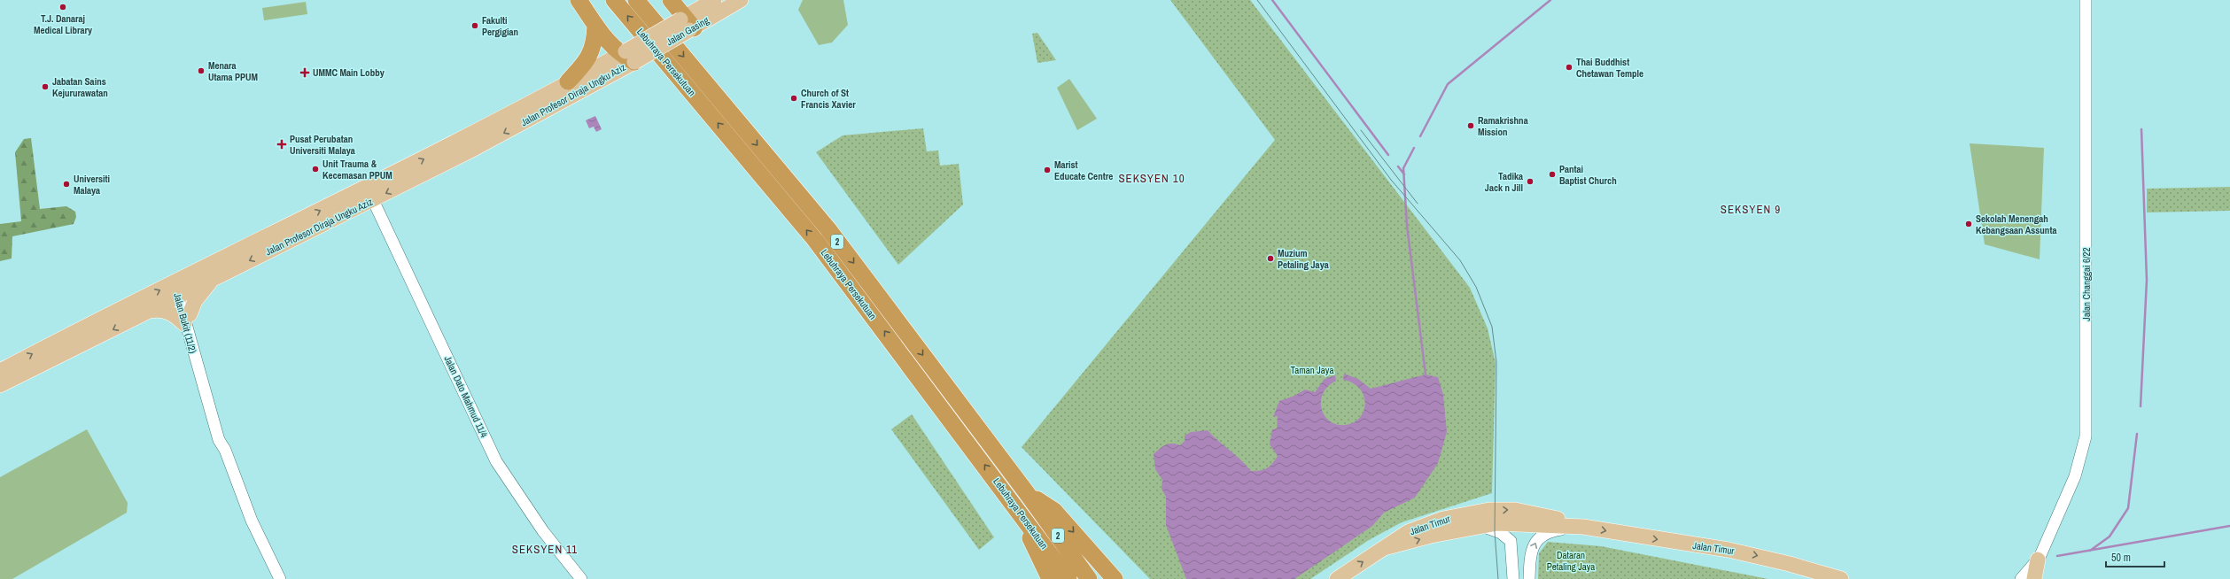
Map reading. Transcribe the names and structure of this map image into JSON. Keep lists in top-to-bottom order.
{
  "streets": {
    "highway": ["Lebuhraya Persekutuan", "2"],
    "main road": ["Jalan Gasing", "Jalan Profesor Diraja Ungku Aziz", "Jalan Timur"],
    "street": ["Jalan Changgai 6/22", "Jalan Bukit (11/2)", "Jalan Dato Mahmud 11/4"]
  },
  "crossings": [
    ["Jalan Gasing", "Jalan Profesor Diraja Ungku Aziz"],
    ["Jalan Profesor Diraja Ungku Aziz", "Jalan Bukit (11/2)"],
    ["Jalan Profesor Diraja Ungku Aziz", "Jalan Dato Mahmud 11/4"]
  ],
  "one_way": ["Jalan Timur"],
  "districts": ["SEKSYEN 10", "SEKSYEN 9", "SEKSYEN 11"],
  "parks": ["Taman Jaya", "Dataran Petaling Jaya"],
  "places": {
    "other": [
      "T.J. Danaraj Medical Library",
      "Fakulti Pergigian",
      "Thai Buddhist Chetawan Temple",
      "Menara Utama PPUM",
      "Jabatan Sains Kejururawatan",
      "Church of St Francis Xavier",
      "Ramakrishna Mission",
      "Unit Trauma & Kecemasan PPUM",
      "Marist Educate Centre",
      "Pantai Baptist Church",
      "Tadika Jack n Jill",
      "Universiti Malaya",
      "Sekolah Menengah Kebangsaan Assunta",
      "Muzium Petaling Jaya"
    ],
    "health": ["UMMC Main Lobby", "Pusat Perubatan Universiti Malaya"]
  },
  "scale_bar": "50 m"
}
